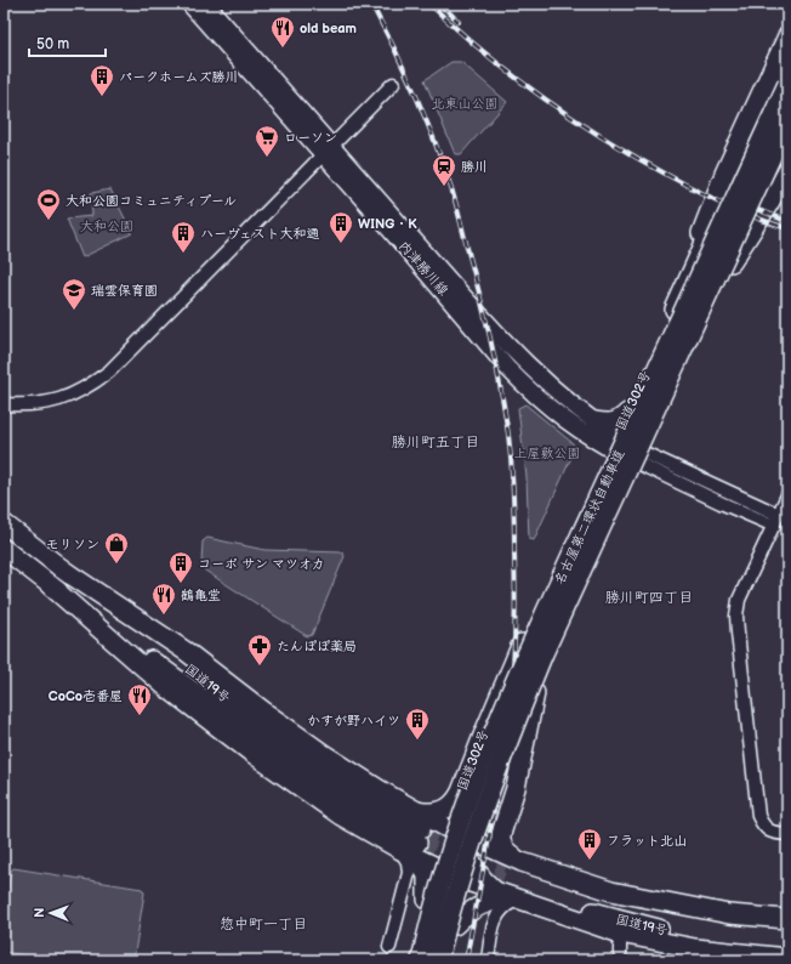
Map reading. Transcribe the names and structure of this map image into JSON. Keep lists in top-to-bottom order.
{
  "streets": {
    "highway": ["国道302号", "名古屋第二環状自動車道", "国道19号"],
    "main road": ["内津勝川線"]
  },
  "crossings": [
    ["内津勝川線", "国道302号"]
  ],
  "districts": ["勝川町五丁目", "勝川町四丁目", "惣中町一丁目"],
  "parks": ["北東山公園", "大和公園", "上屋敷公園"],
  "places": {
    "restaurant": ["old beam", "鶴亀堂", "CoCo壱番屋"],
    "building": [
      "パークホームズ勝川",
      "WING・K",
      "ハーヴェスト大和通",
      "コーポ サン マツオカ",
      "かすが野ハイツ",
      "フラット北山"
    ],
    "supermarket": ["ローソン"],
    "station": ["勝川"],
    "sports": ["大和公園コミュニティプール"],
    "school or university": ["瑞雲保育園"],
    "shop": ["モリソン"],
    "pharmacy": ["たんぽぽ薬局"]
  },
  "scale_bar": "50 m",
  "north": "left"
}
